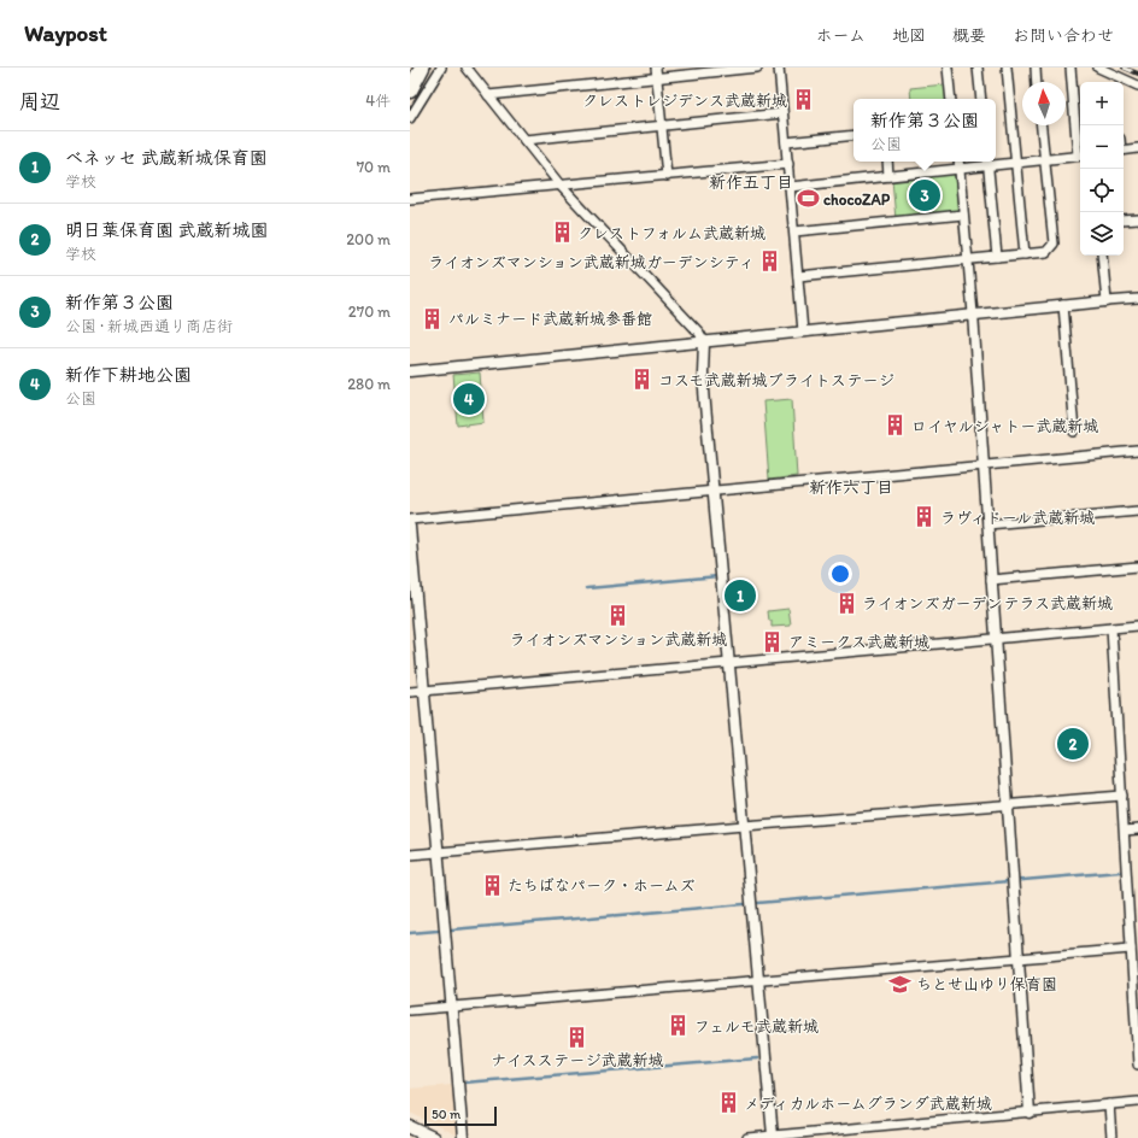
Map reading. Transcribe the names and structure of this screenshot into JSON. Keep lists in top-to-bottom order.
{
  "districts": ["新作五丁目", "新作六丁目"],
  "places": {
    "building": [
      "クレストレジデンス武蔵新城",
      "クレストフォルム武蔵新城",
      "ライオンズマンション武蔵新城ガーデンシティ",
      "パルミナード武蔵新城参番館",
      "コスモ武蔵新城ブライトステージ",
      "ロイヤルシャトー武蔵新城",
      "ラヴィドール武蔵新城",
      "ライオンズガーデンテラス武蔵新城",
      "ライオンズマンション武蔵新城",
      "アミークス武蔵新城",
      "たちばなパーク・ホームズ",
      "フェルモ武蔵新城",
      "ナイスステージ武蔵新城",
      "メディカルホームグランダ武蔵新城"
    ],
    "sports": ["chocoZAP"],
    "school or university": ["ちとせ山ゆり保育園"]
  },
  "scale_bar": "50 m",
  "north": "top",
  "page": {
    "header": "Waypost",
    "nav": [
      "ホーム",
      "地図",
      "概要",
      "お問い合わせ"
    ],
    "heading": ["周辺", "4件"],
    "map_buttons": ["+", "−"],
    "popup": ["新作第３公園", "公園"],
    "list": [
      {
        "mark": "1",
        "name": "ベネッセ 武蔵新城保育園",
        "note": "学校",
        "value": "70 m"
      },
      {
        "mark": "2",
        "name": "明日葉保育園 武蔵新城園",
        "note": "学校",
        "value": "200 m"
      },
      {
        "mark": "3",
        "name": "新作第３公園",
        "note": "公園 · 新城西通り商店街",
        "value": "270 m"
      },
      {
        "mark": "4",
        "name": "新作下耕地公園",
        "note": "公園",
        "value": "280 m"
      }
    ],
    "pins": [
      "3",
      "4",
      "1",
      "2"
    ],
    "scale": "50 m"
  }
}
